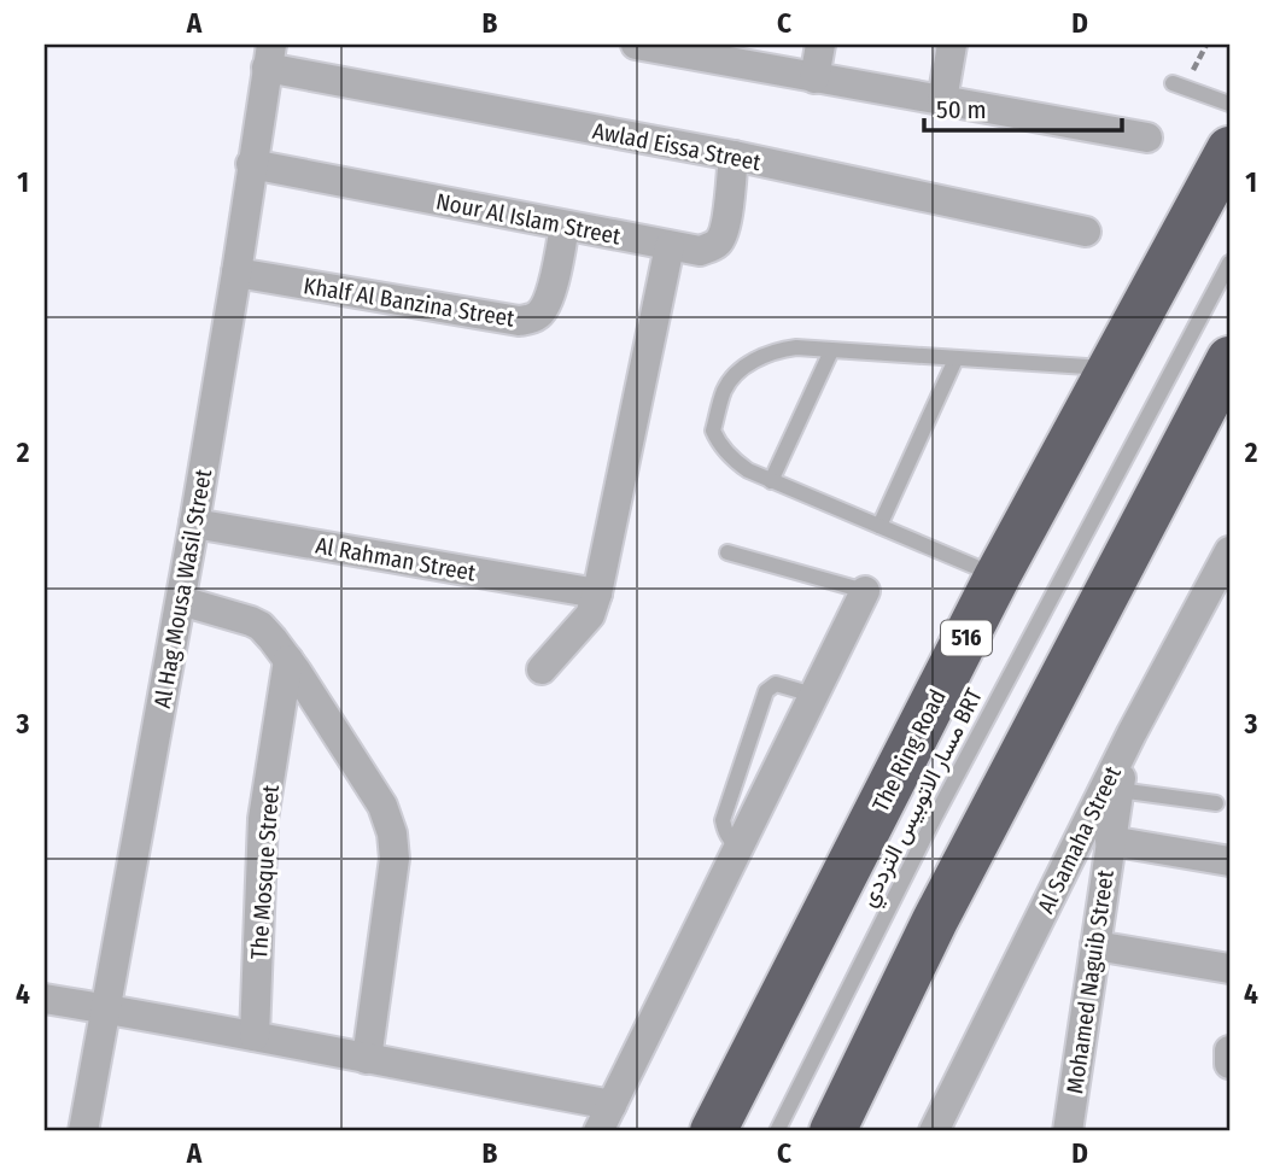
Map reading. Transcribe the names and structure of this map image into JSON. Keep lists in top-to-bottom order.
{
  "streets": {
    "highway": ["516", "The Ring Road"],
    "street": [
      "Awlad Eissa Street",
      "Nour Al Islam Street",
      "Khalf Al Banzina Street",
      "Al Rahman Street",
      "Al Hag Mousa Wasil Street",
      "Al Samaha Street",
      "The Mosque Street",
      "Mohamed Naguib Street"
    ],
    "lane": ["مسار الاتوبيس الترددي BRT"]
  },
  "crossings": [
    ["Awlad Eissa Street", "Nour Al Islam Street"],
    ["Awlad Eissa Street", "Al Hag Mousa Wasil Street"],
    ["Nour Al Islam Street", "Khalf Al Banzina Street"],
    ["Nour Al Islam Street", "Al Hag Mousa Wasil Street"],
    ["Khalf Al Banzina Street", "Al Hag Mousa Wasil Street"],
    ["Al Rahman Street", "Al Hag Mousa Wasil Street"],
    ["Al Samaha Street", "Mohamed Naguib Street"]
  ],
  "scale_bar": "50 m",
  "grid": {
    "columns": [
      "A",
      "B",
      "C",
      "D"
    ],
    "rows": [
      "1",
      "2",
      "3",
      "4"
    ]
  }
}
